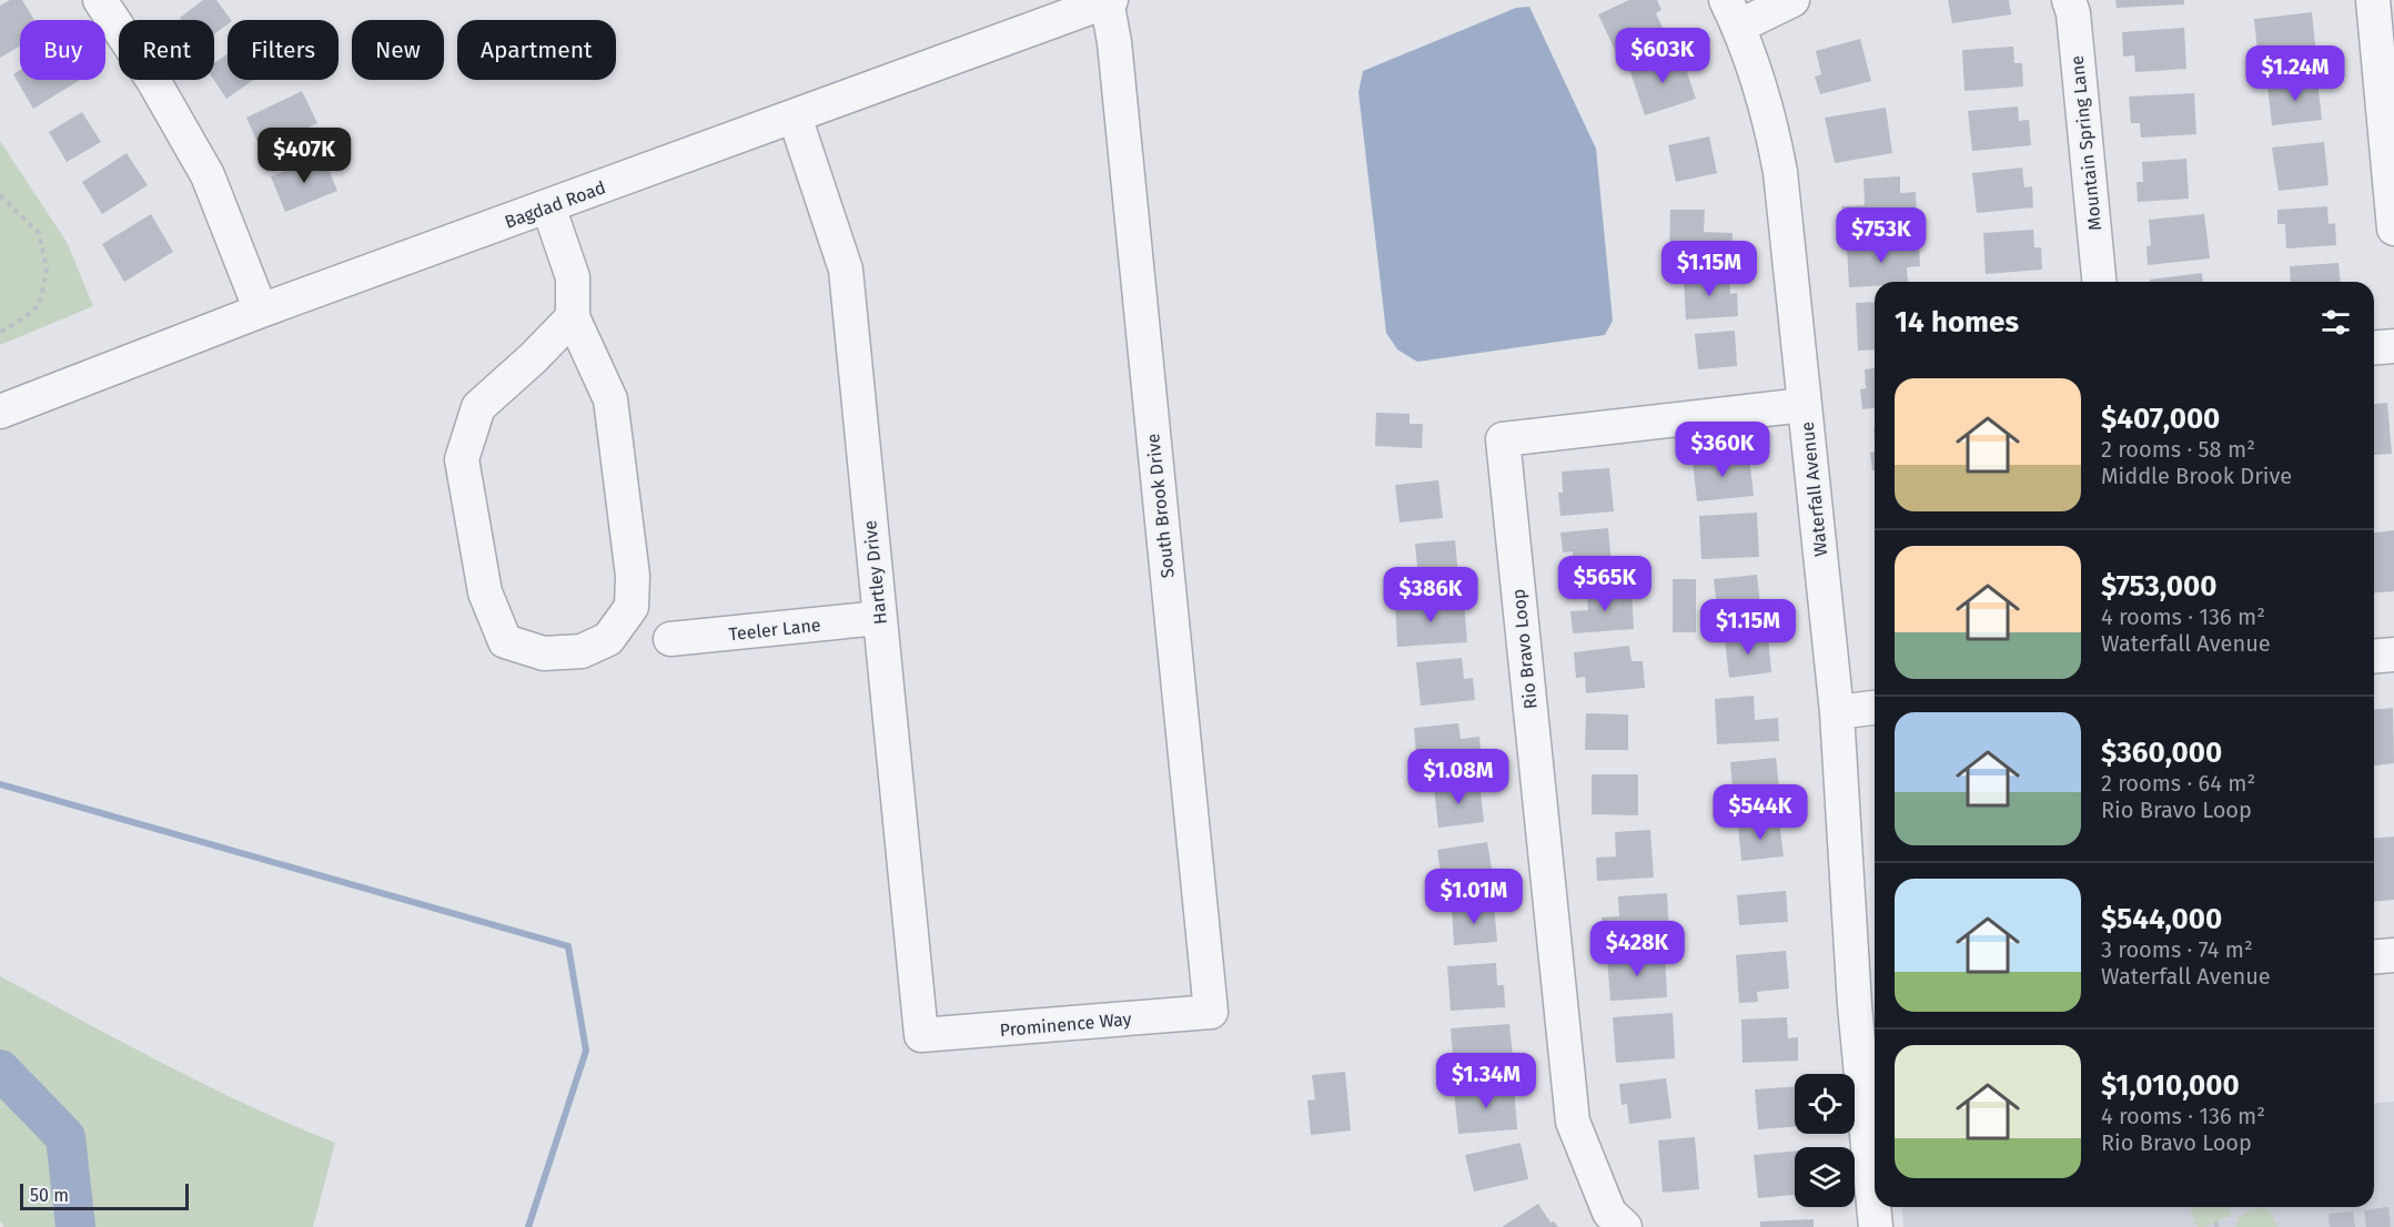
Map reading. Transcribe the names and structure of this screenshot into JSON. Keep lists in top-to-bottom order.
{
  "streets": {
    "street": [
      "Mountain Spring Lane",
      "Bagdad Road",
      "Waterfall Avenue",
      "South Brook Drive",
      "Hartley Drive",
      "Teeler Lane",
      "Rio Bravo Loop",
      "Prominence Way"
    ]
  },
  "crossings": [
    ["Bagdad Road", "South Brook Drive"],
    ["Bagdad Road", "Hartley Drive"],
    ["Waterfall Avenue", "Rio Bravo Loop"],
    ["South Brook Drive", "Prominence Way"],
    ["Hartley Drive", "Teeler Lane"],
    ["Hartley Drive", "Prominence Way"]
  ],
  "scale_bar": "50 m",
  "page": {
    "chip": [
      "Buy",
      "Rent",
      "Filters",
      "New",
      "Apartment"
    ],
    "price": [
      "$603K",
      "$1.24M",
      "$407K",
      "$753K",
      "$1.15M",
      "$360K",
      "$565K",
      "$386K",
      "$1.15M",
      "$1.08M",
      "$544K",
      "$1.01M",
      "$428K",
      "$1.34M"
    ],
    "heading": "14 homes",
    "list": [
      {
        "name": "$407,000",
        "note": "2 rooms · 58 m² · Middle Brook Drive"
      },
      {
        "name": "$753,000",
        "note": "4 rooms · 136 m² · Waterfall Avenue"
      },
      {
        "name": "$360,000",
        "note": "2 rooms · 64 m² · Rio Bravo Loop"
      },
      {
        "name": "$544,000",
        "note": "3 rooms · 74 m² · Waterfall Avenue"
      },
      {
        "name": "$1,010,000",
        "note": "4 rooms · 136 m² · Rio Bravo Loop"
      }
    ],
    "scale": "50 m"
  }
}
